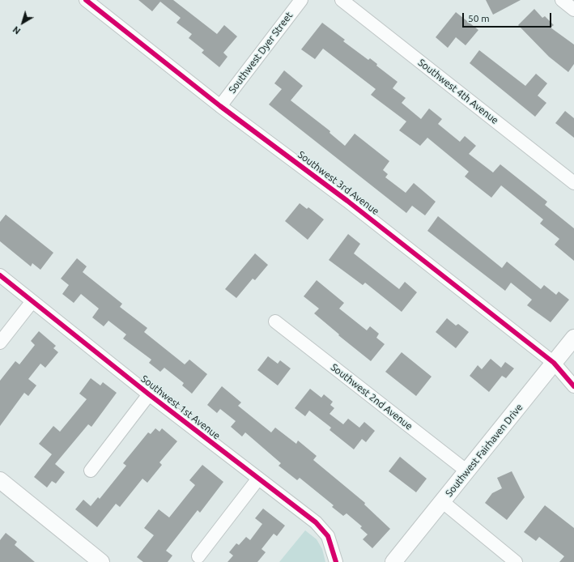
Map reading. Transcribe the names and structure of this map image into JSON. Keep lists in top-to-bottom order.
{
  "streets": {
    "street": [
      "Southwest Dyer Street",
      "Southwest 4th Avenue",
      "Southwest 3rd Avenue",
      "Southwest 2nd Avenue",
      "Southwest 1st Avenue",
      "Southwest Fairhaven Drive"
    ]
  },
  "crossings": [
    ["Southwest Dyer Street", "Southwest 3rd Avenue"],
    ["Southwest 3rd Avenue", "Southwest Fairhaven Drive"],
    ["Southwest 2nd Avenue", "Southwest Fairhaven Drive"]
  ],
  "scale_bar": "50 m",
  "north": "bottom left"
}
